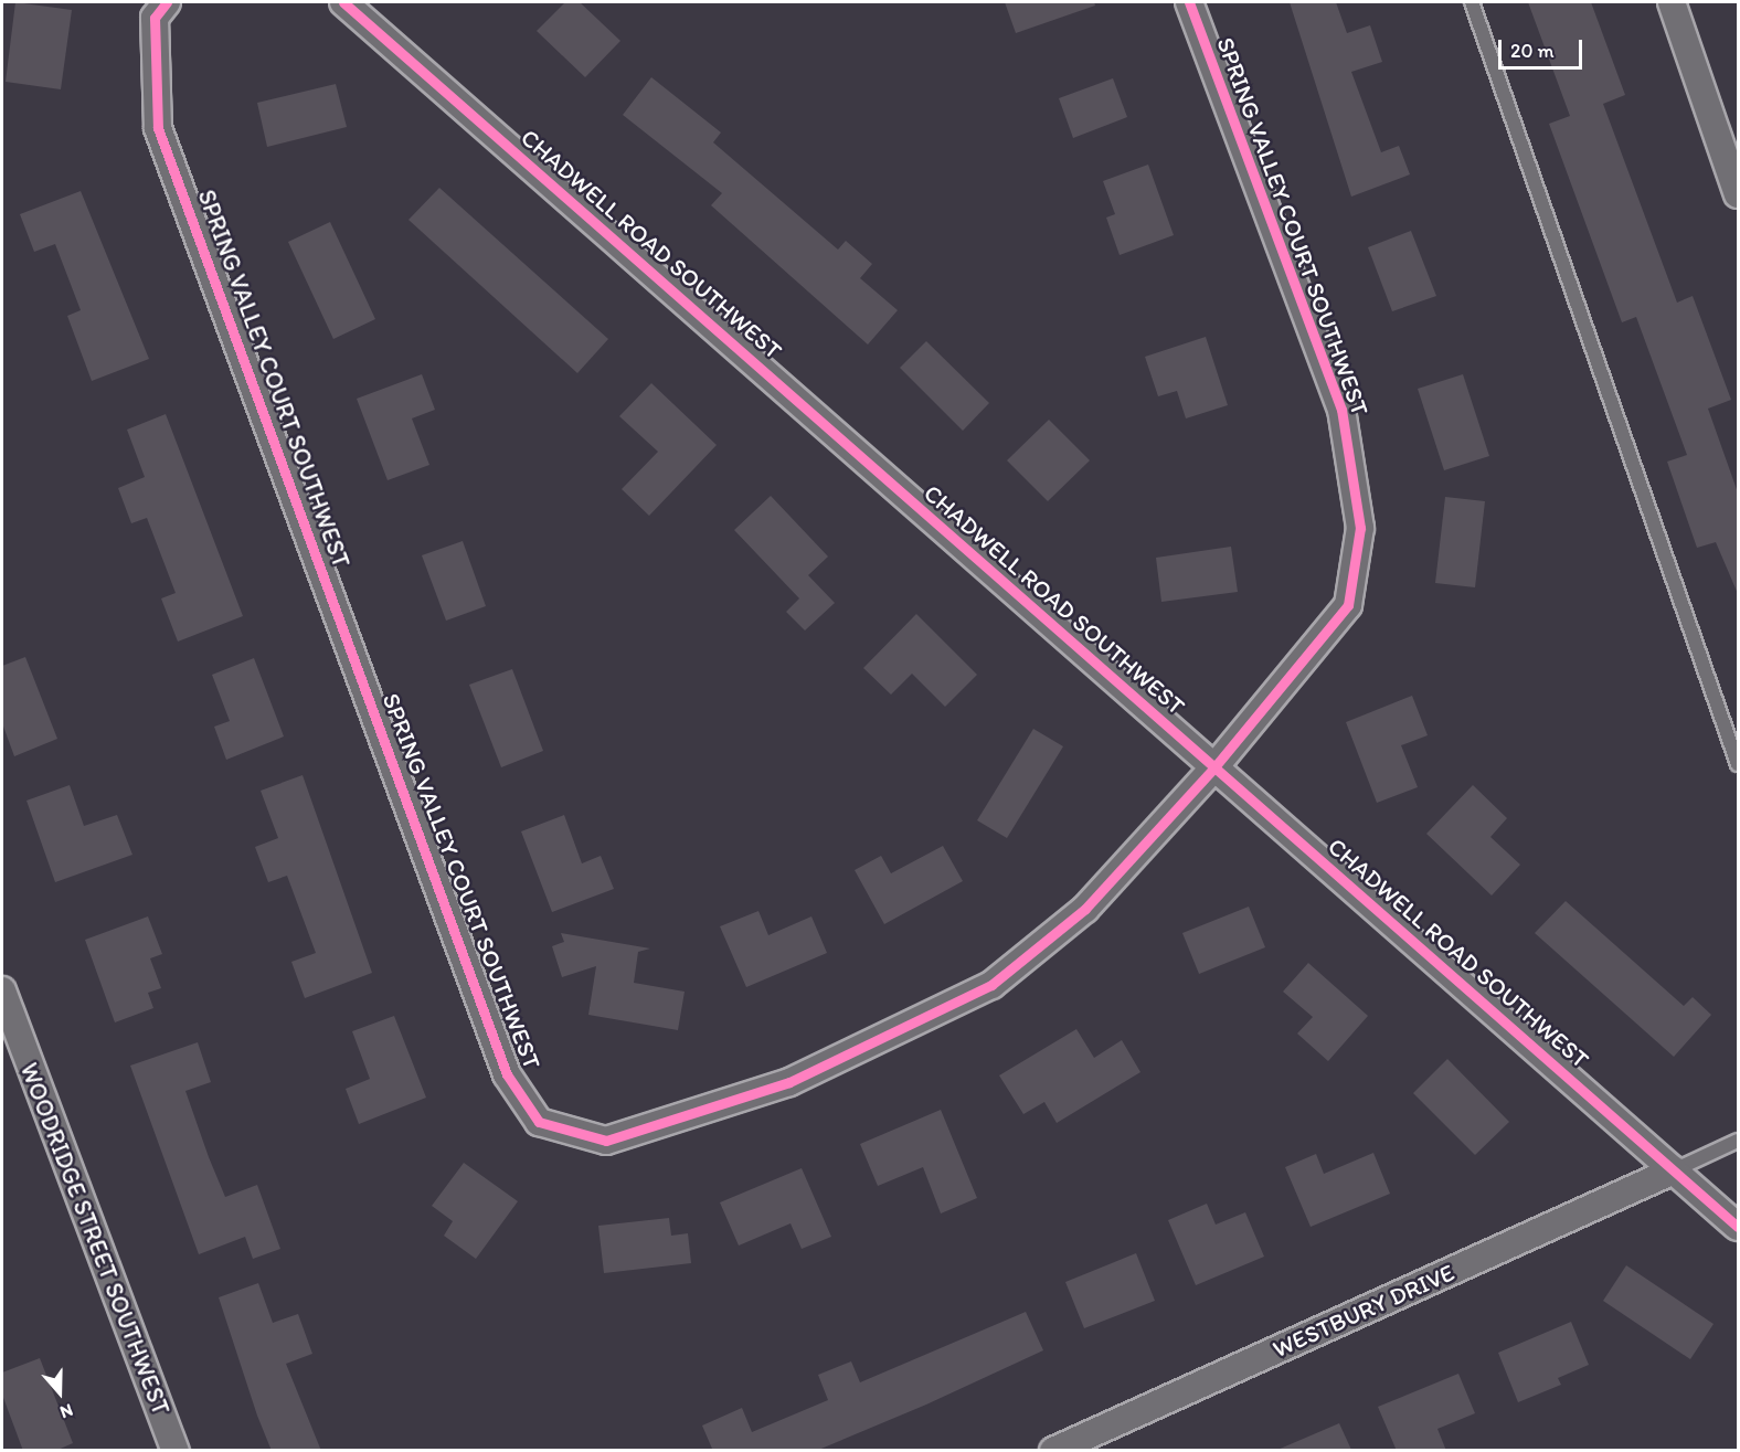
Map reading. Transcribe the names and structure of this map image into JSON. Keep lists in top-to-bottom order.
{
  "streets": {
    "street": [
      "SPRING VALLEY COURT SOUTHWEST",
      "CHADWELL ROAD SOUTHWEST",
      "WOODRIDGE STREET SOUTHWEST",
      "WESTBURY DRIVE"
    ]
  },
  "crossings": [
    ["SPRING VALLEY COURT SOUTHWEST", "CHADWELL ROAD SOUTHWEST"],
    ["CHADWELL ROAD SOUTHWEST", "WESTBURY DRIVE"]
  ],
  "scale_bar": "20 m",
  "north": "bottom"
}
